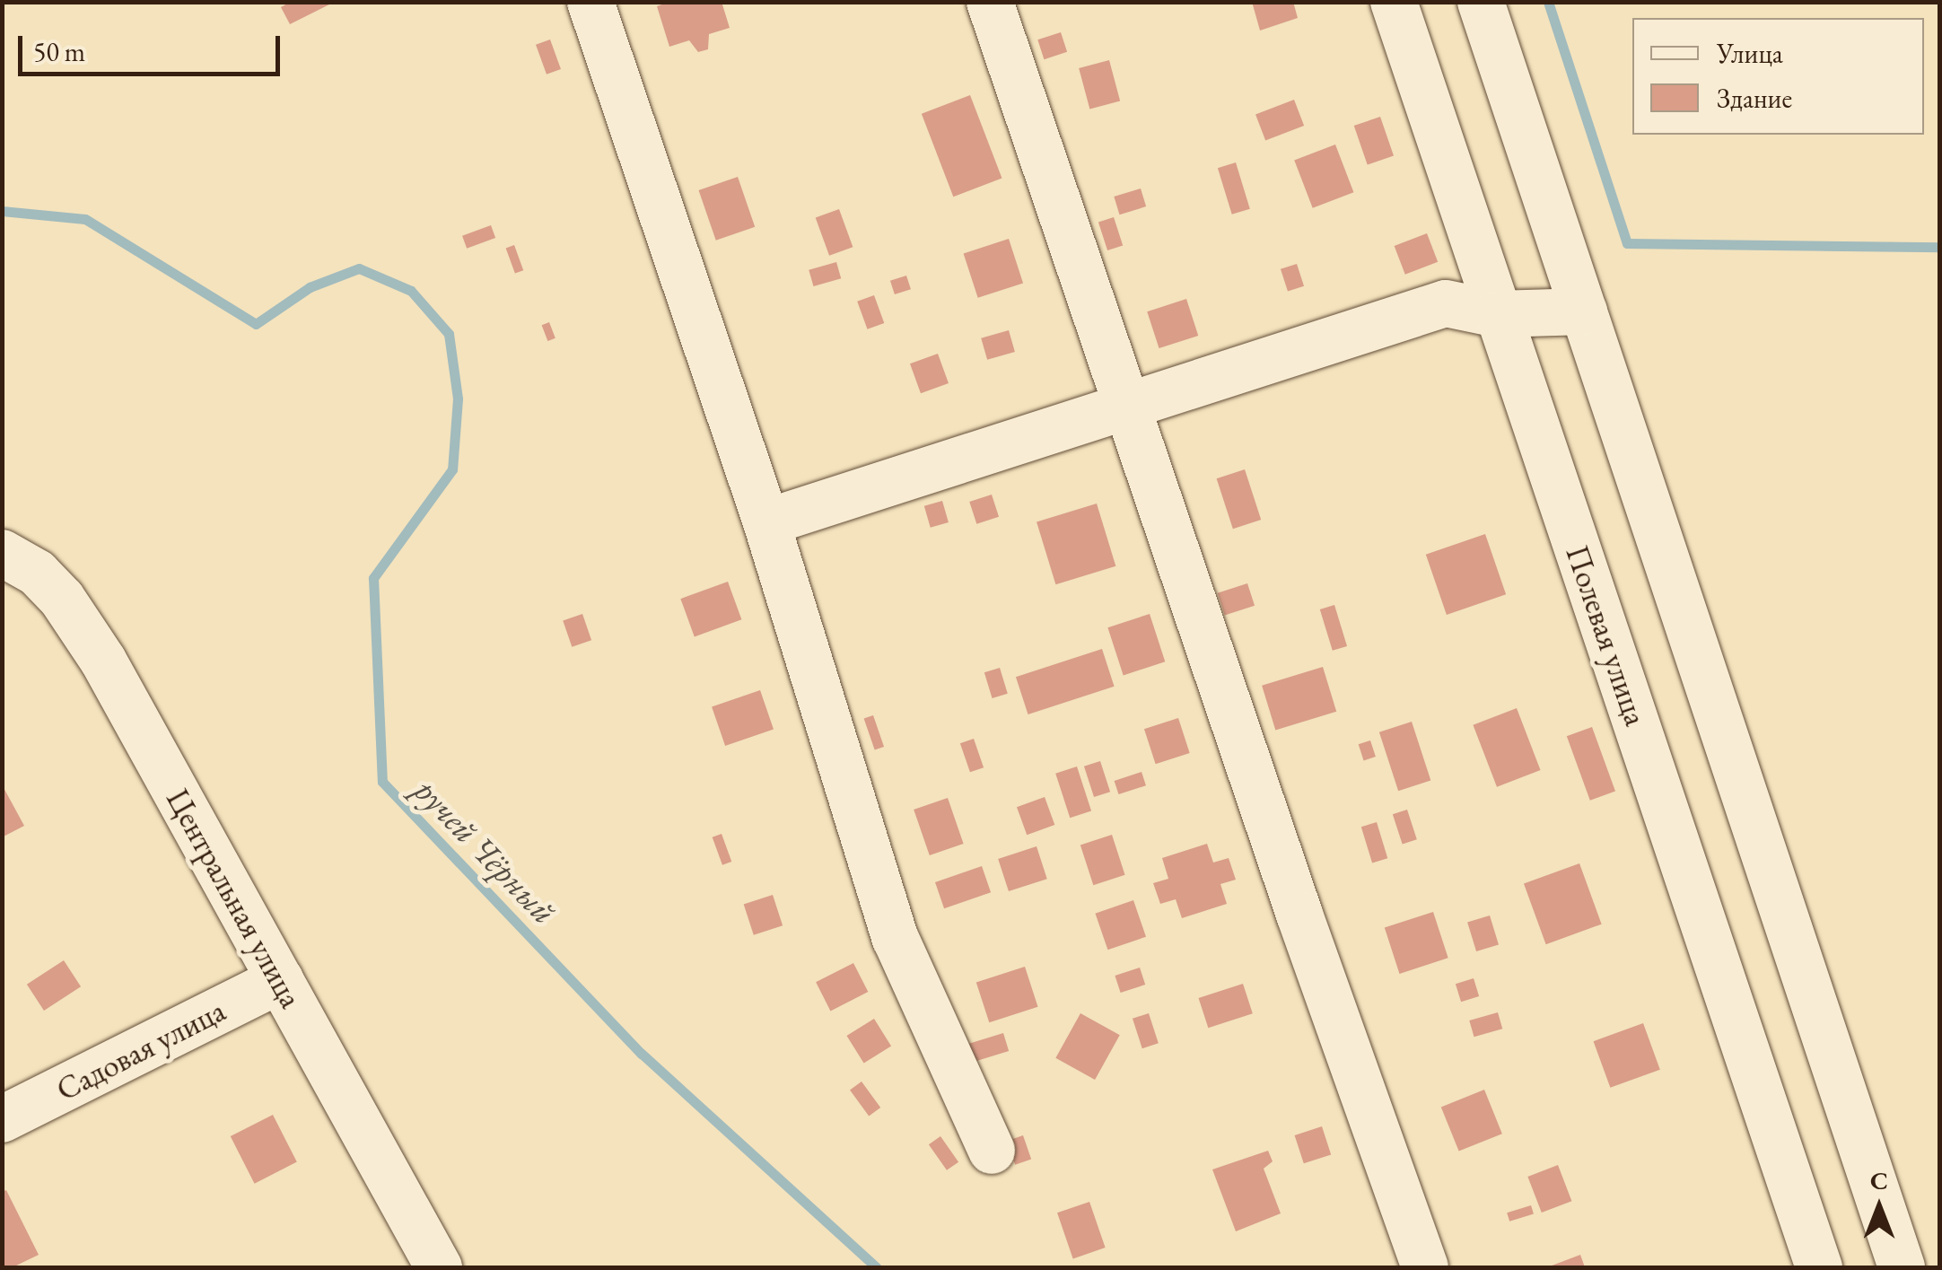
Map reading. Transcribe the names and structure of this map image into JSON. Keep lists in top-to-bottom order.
{
  "streets": {
    "street": ["Полевая улица", "Центральная улица", "Садовая улица"]
  },
  "crossings": [
    ["Центральная улица", "Садовая улица"]
  ],
  "water": ["ручей Чёрный"],
  "legend": ["Улица", "Здание"],
  "scale_bar": "50 m",
  "north": "top"
}
